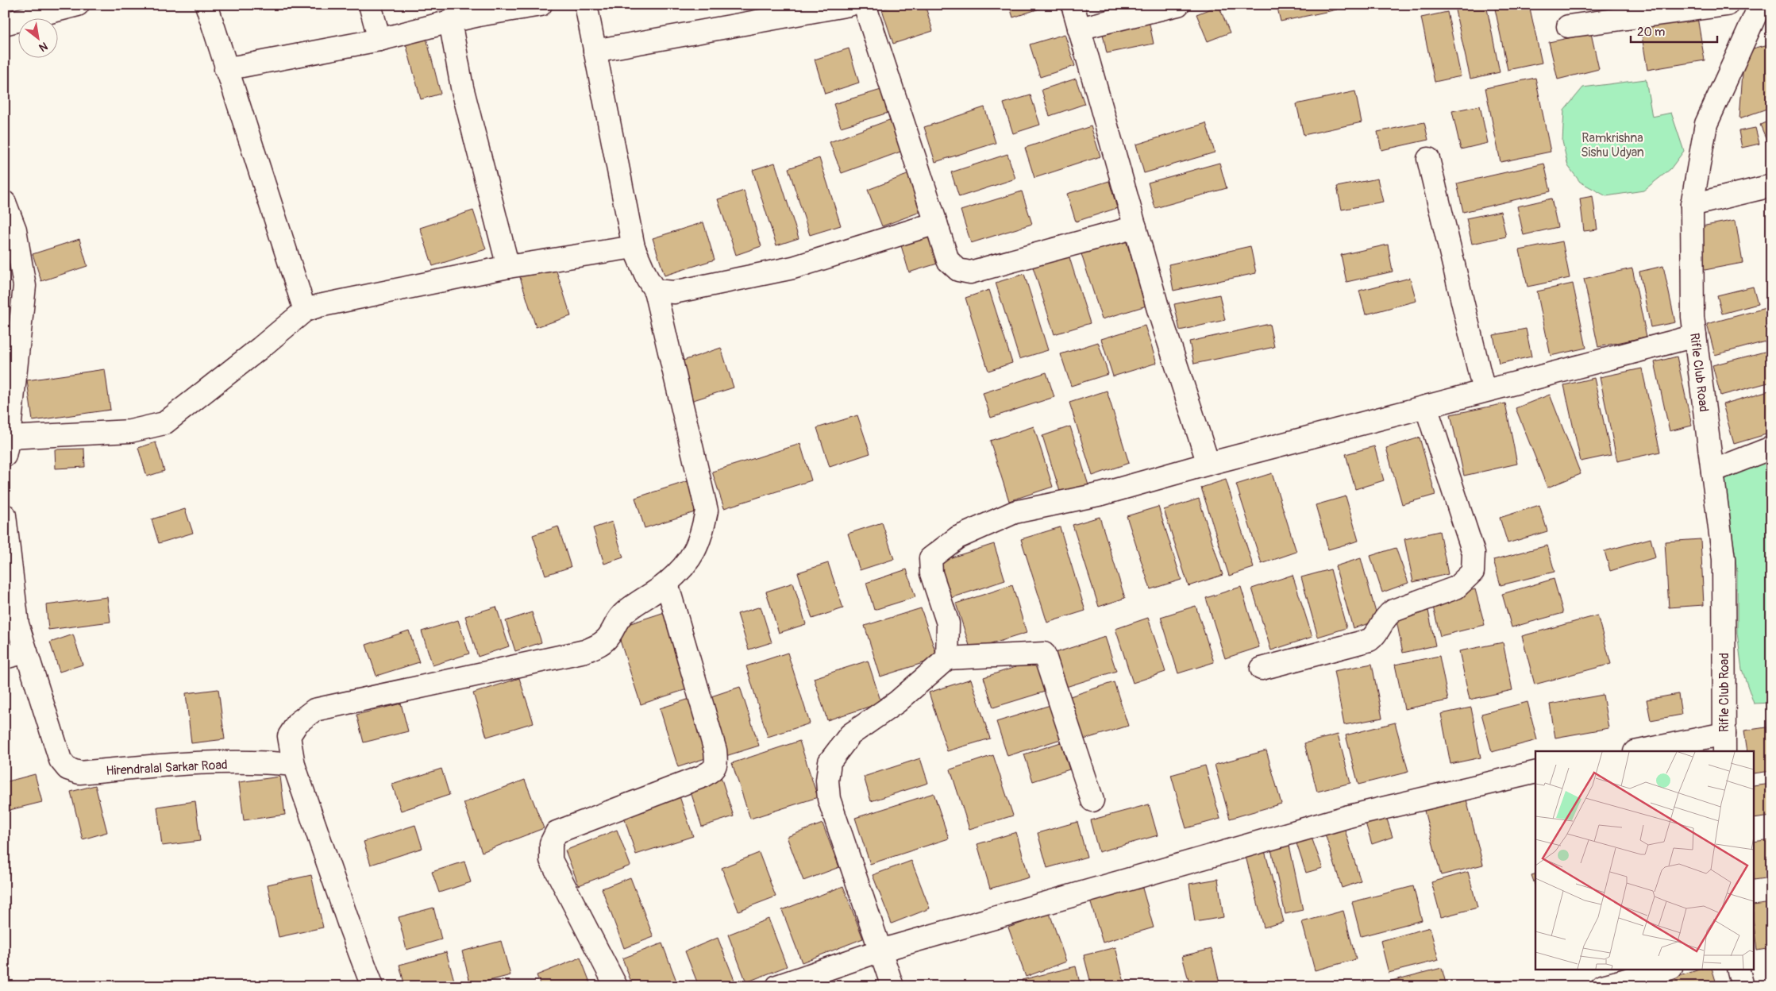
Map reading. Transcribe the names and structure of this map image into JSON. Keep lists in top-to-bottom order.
{
  "streets": {
    "street": ["Rifle Club Road", "Hirendralal Sarkar Road"]
  },
  "parks": ["Ramkrishna Sishu Udyan"],
  "scale_bar": "20 m",
  "north": "bottom right"
}
